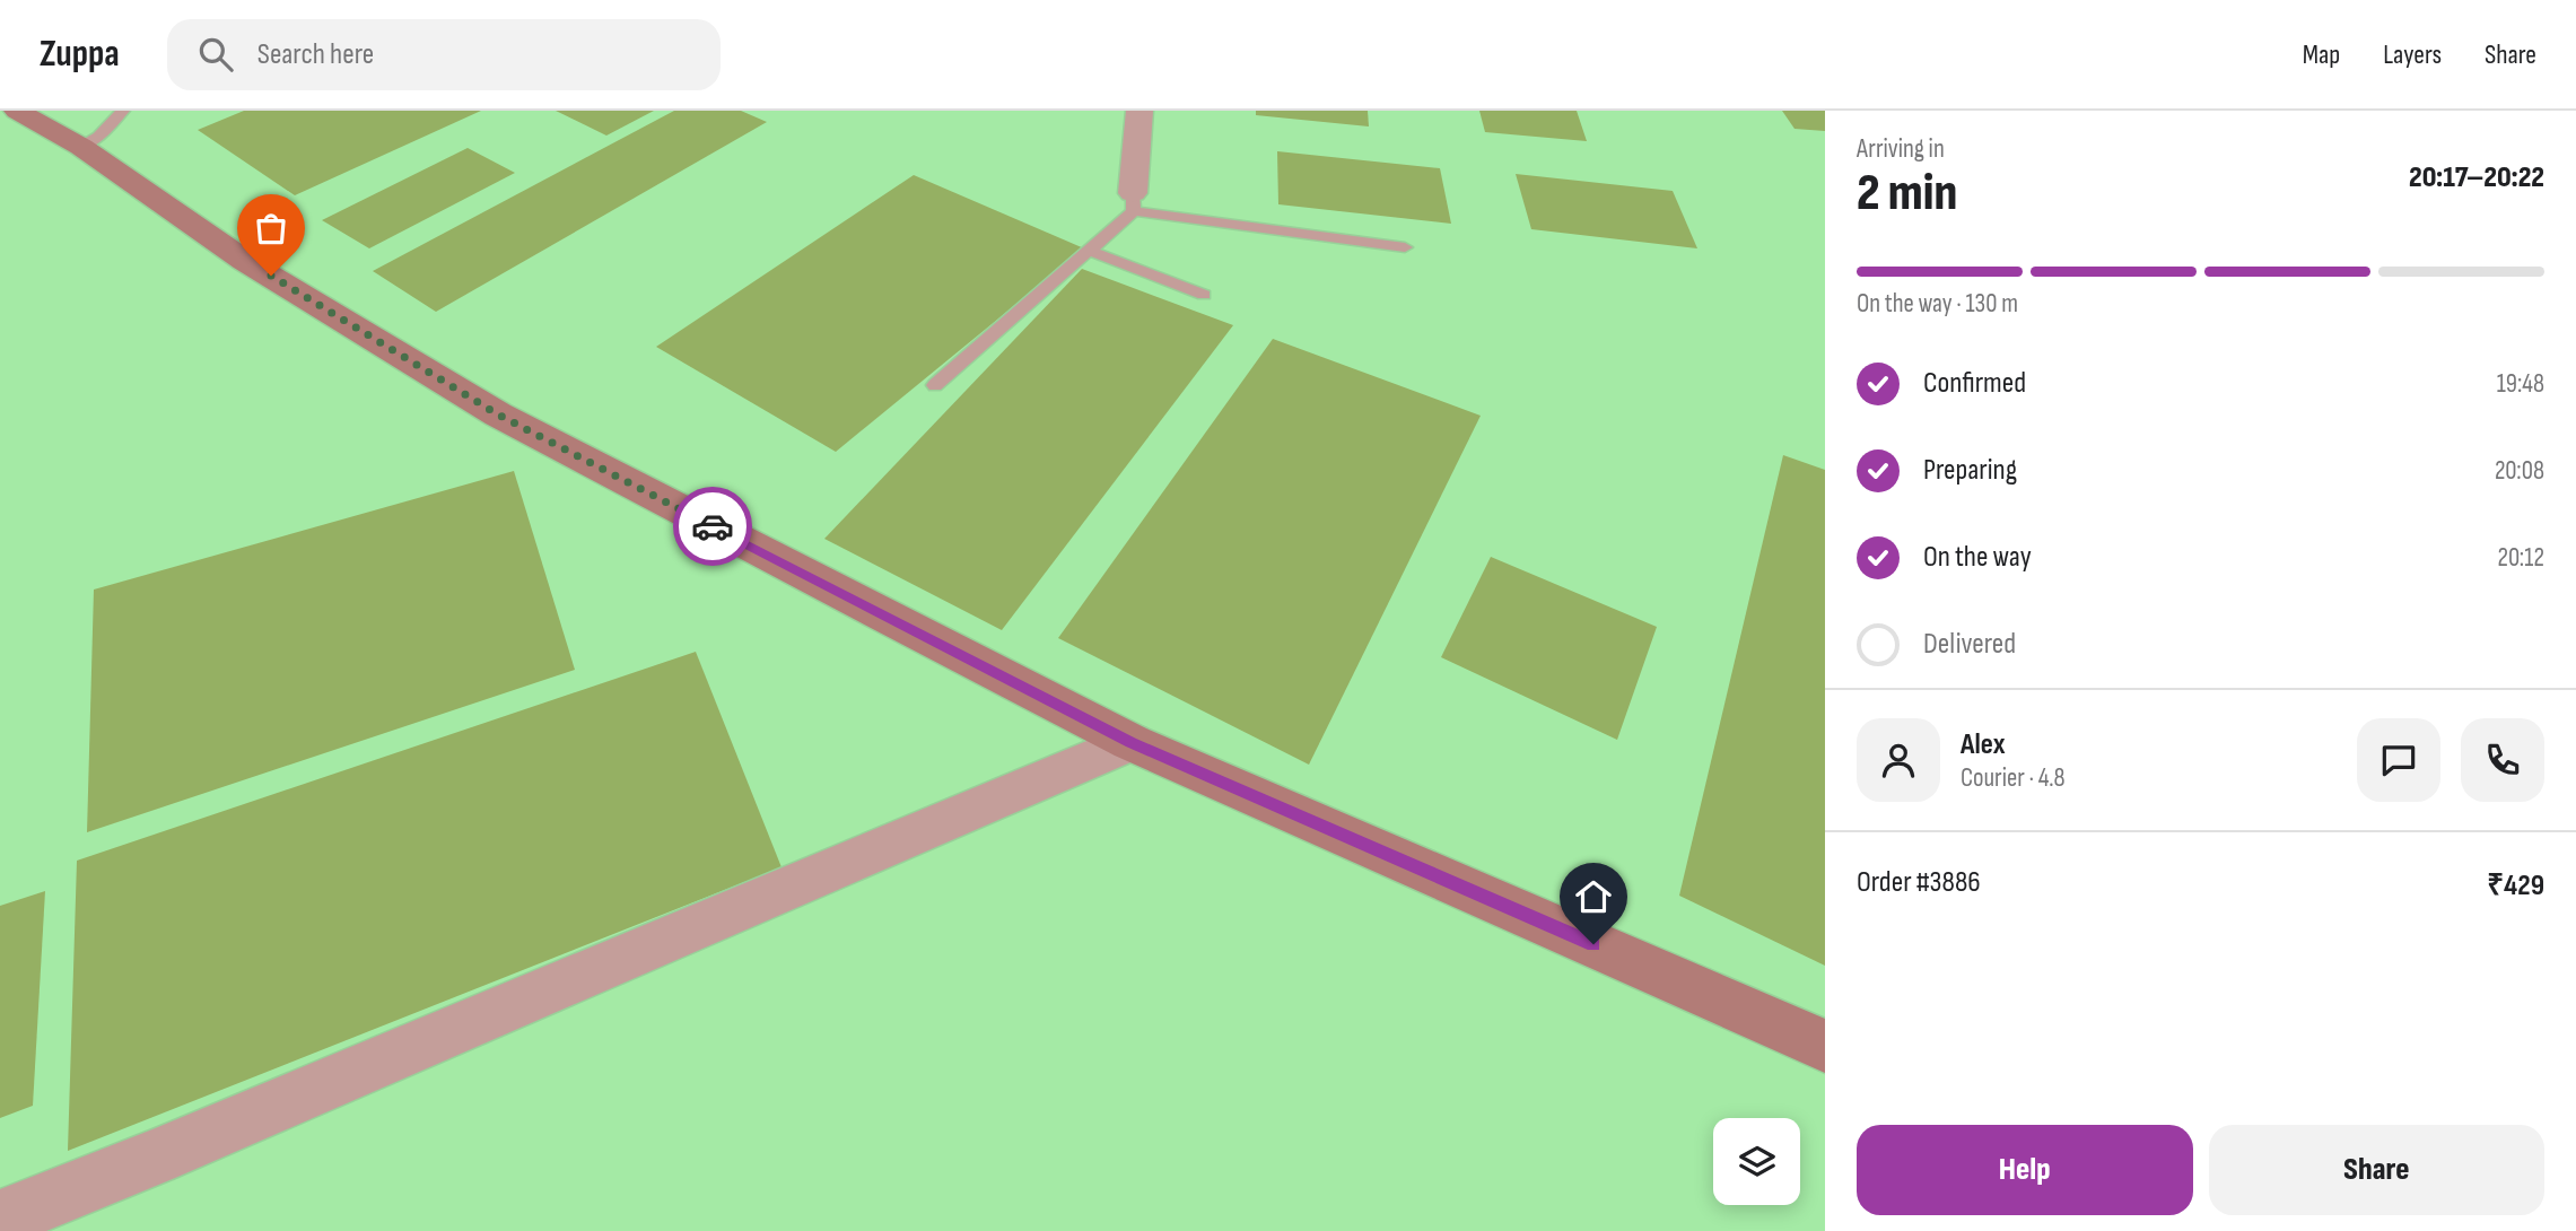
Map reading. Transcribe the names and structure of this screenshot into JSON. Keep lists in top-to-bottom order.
{
  "page": {
    "header": "Zuppa",
    "search": "Search here",
    "nav": ["Map", "Layers", "Share"],
    "heading": ["2 min", "Arriving in", "20:17–20:22"],
    "panel": [
      "Alex",
      "Courier · 4.8",
      "Order #3886",
      "₹429"
    ],
    "bar": "On the way · 130 m",
    "list": [
      ["Confirmed", "19:48"],
      ["Preparing", "20:08"],
      ["On the way", "20:12"],
      "Delivered"
    ],
    "buttons": ["Help", "Share"]
  }
}
